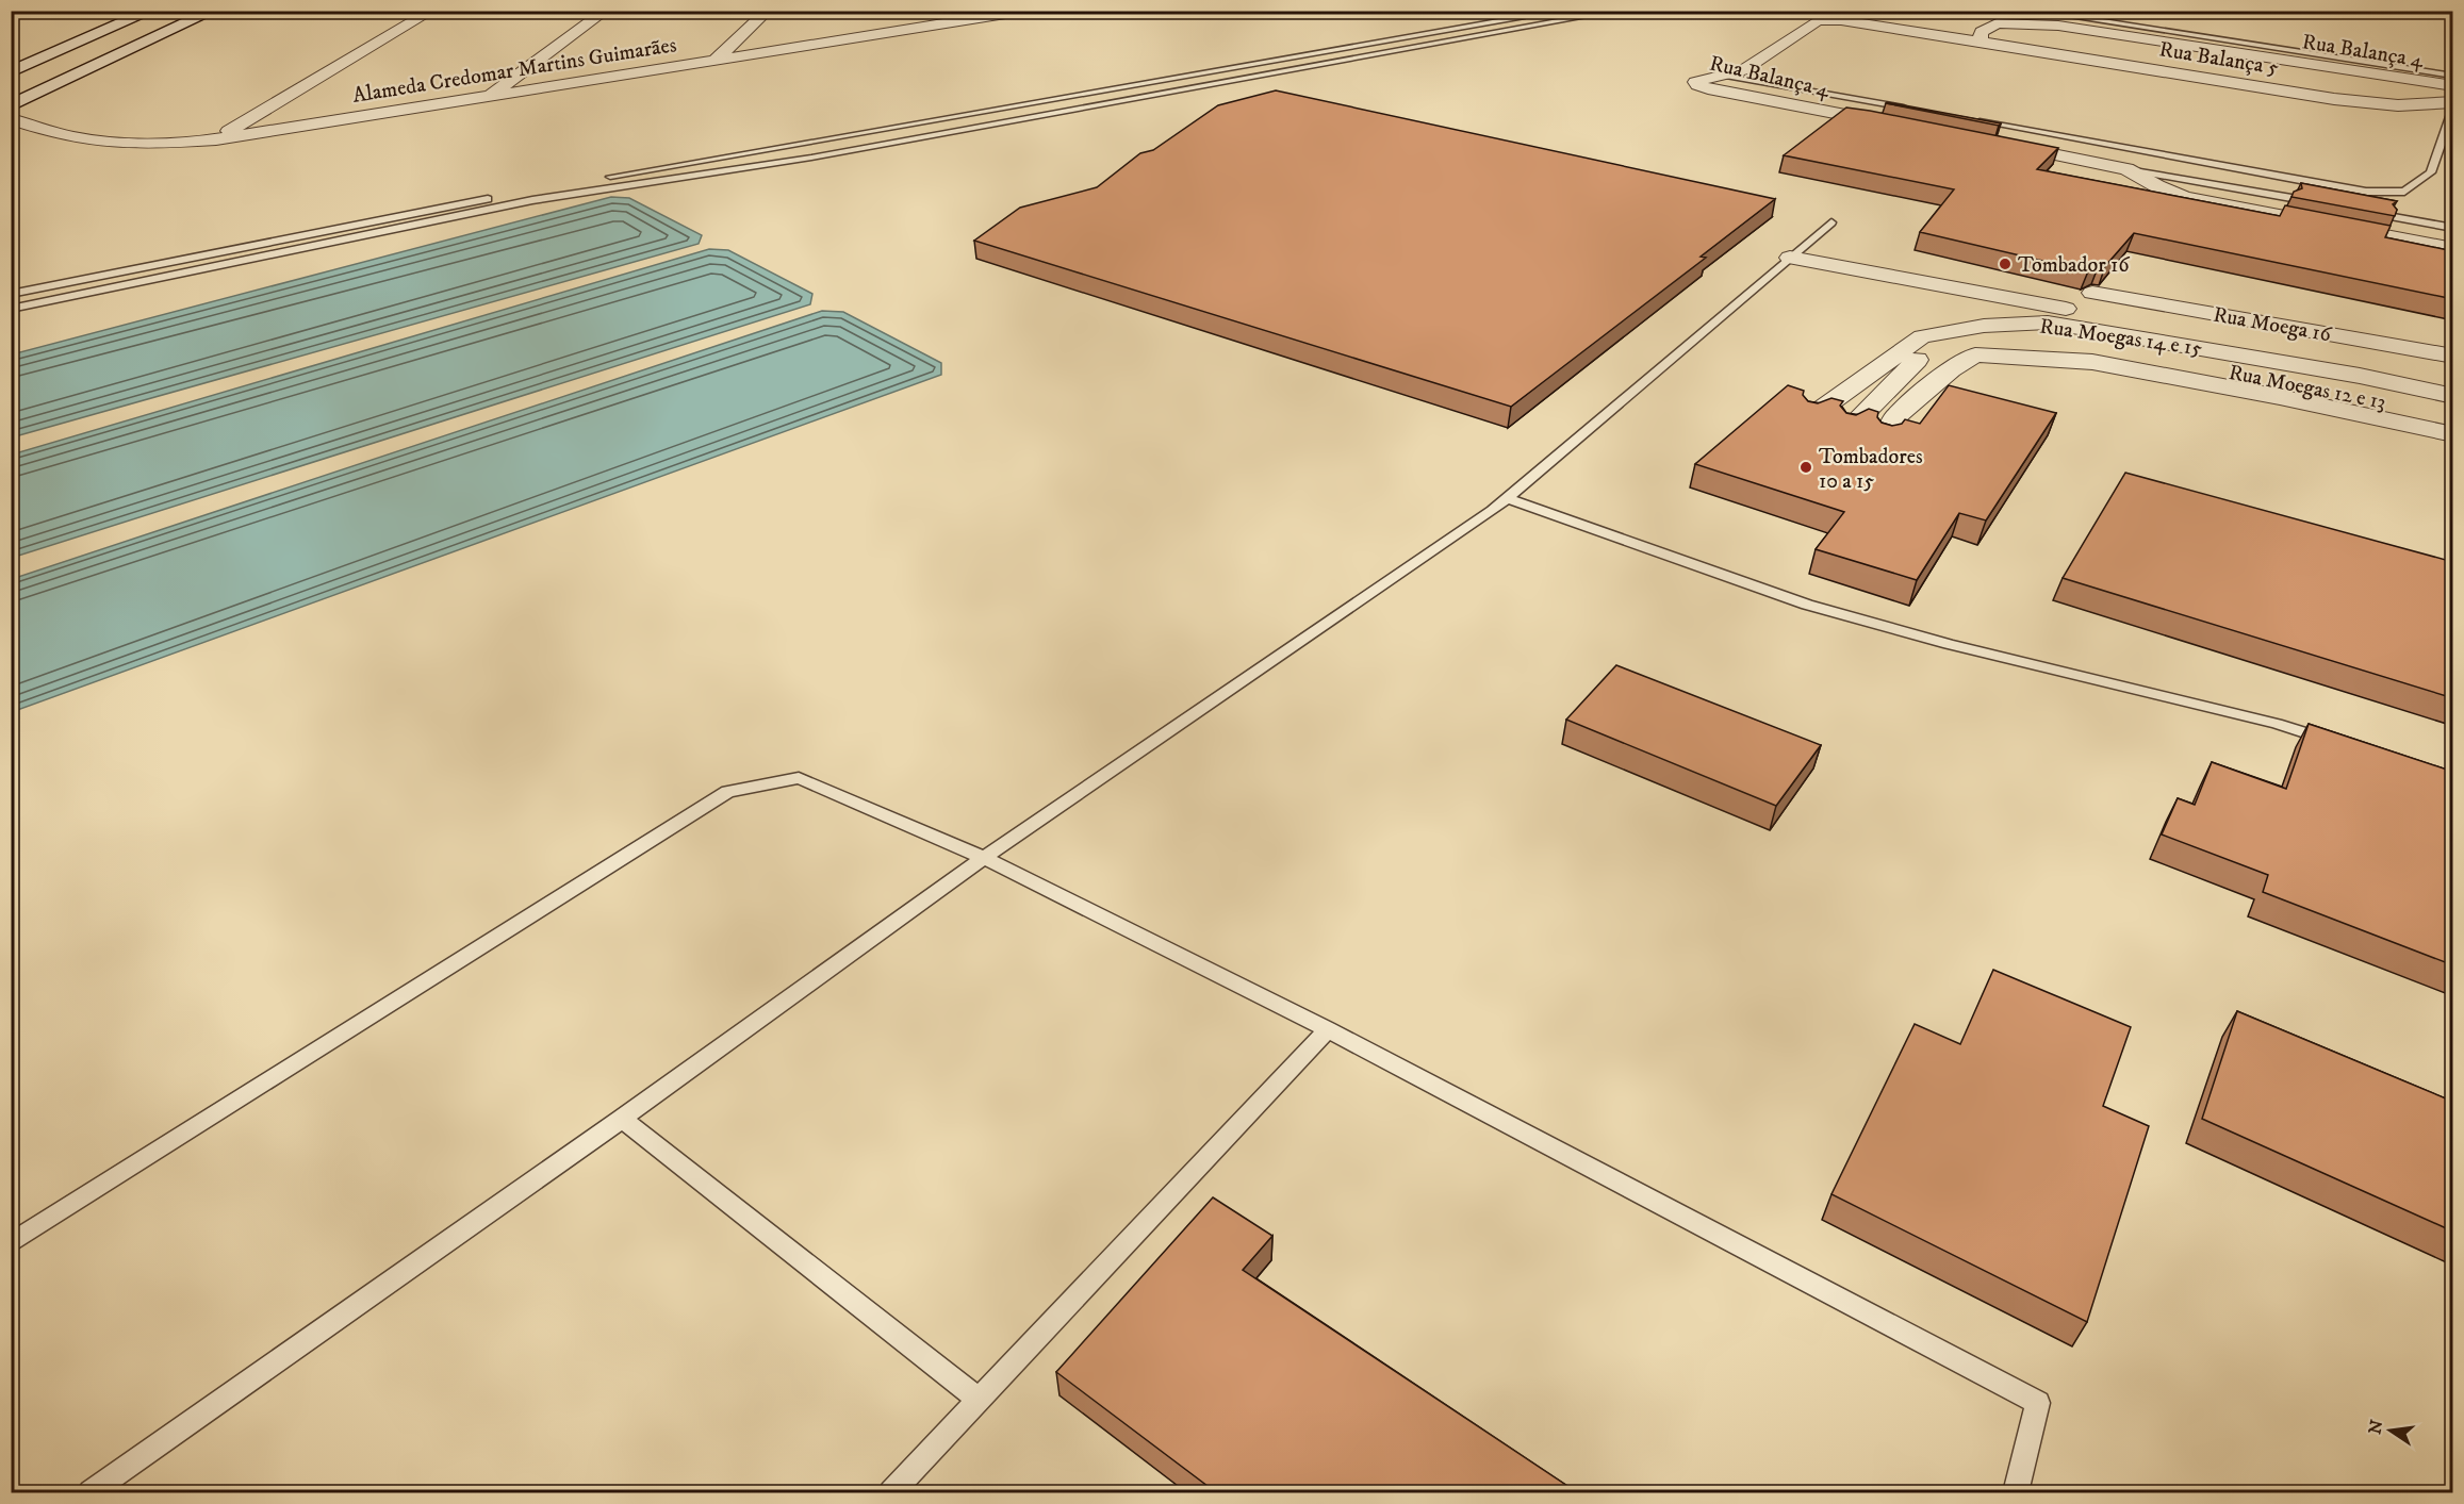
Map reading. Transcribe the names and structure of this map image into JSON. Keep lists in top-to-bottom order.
{
  "streets": {
    "street": [
      "Rua Balança 4",
      "Rua Balança 5",
      "Alameda Credomar Martins Guimarães",
      "Rua Moega 16",
      "Rua Moegas 14 e 15",
      "Rua Moegas 12 e 13"
    ]
  },
  "crossings": [
    ["Rua Balança 4", "Rua Balança 5"]
  ],
  "places": ["Tombador 16", "Tombadores 10 a 15"],
  "north": "left"
}
